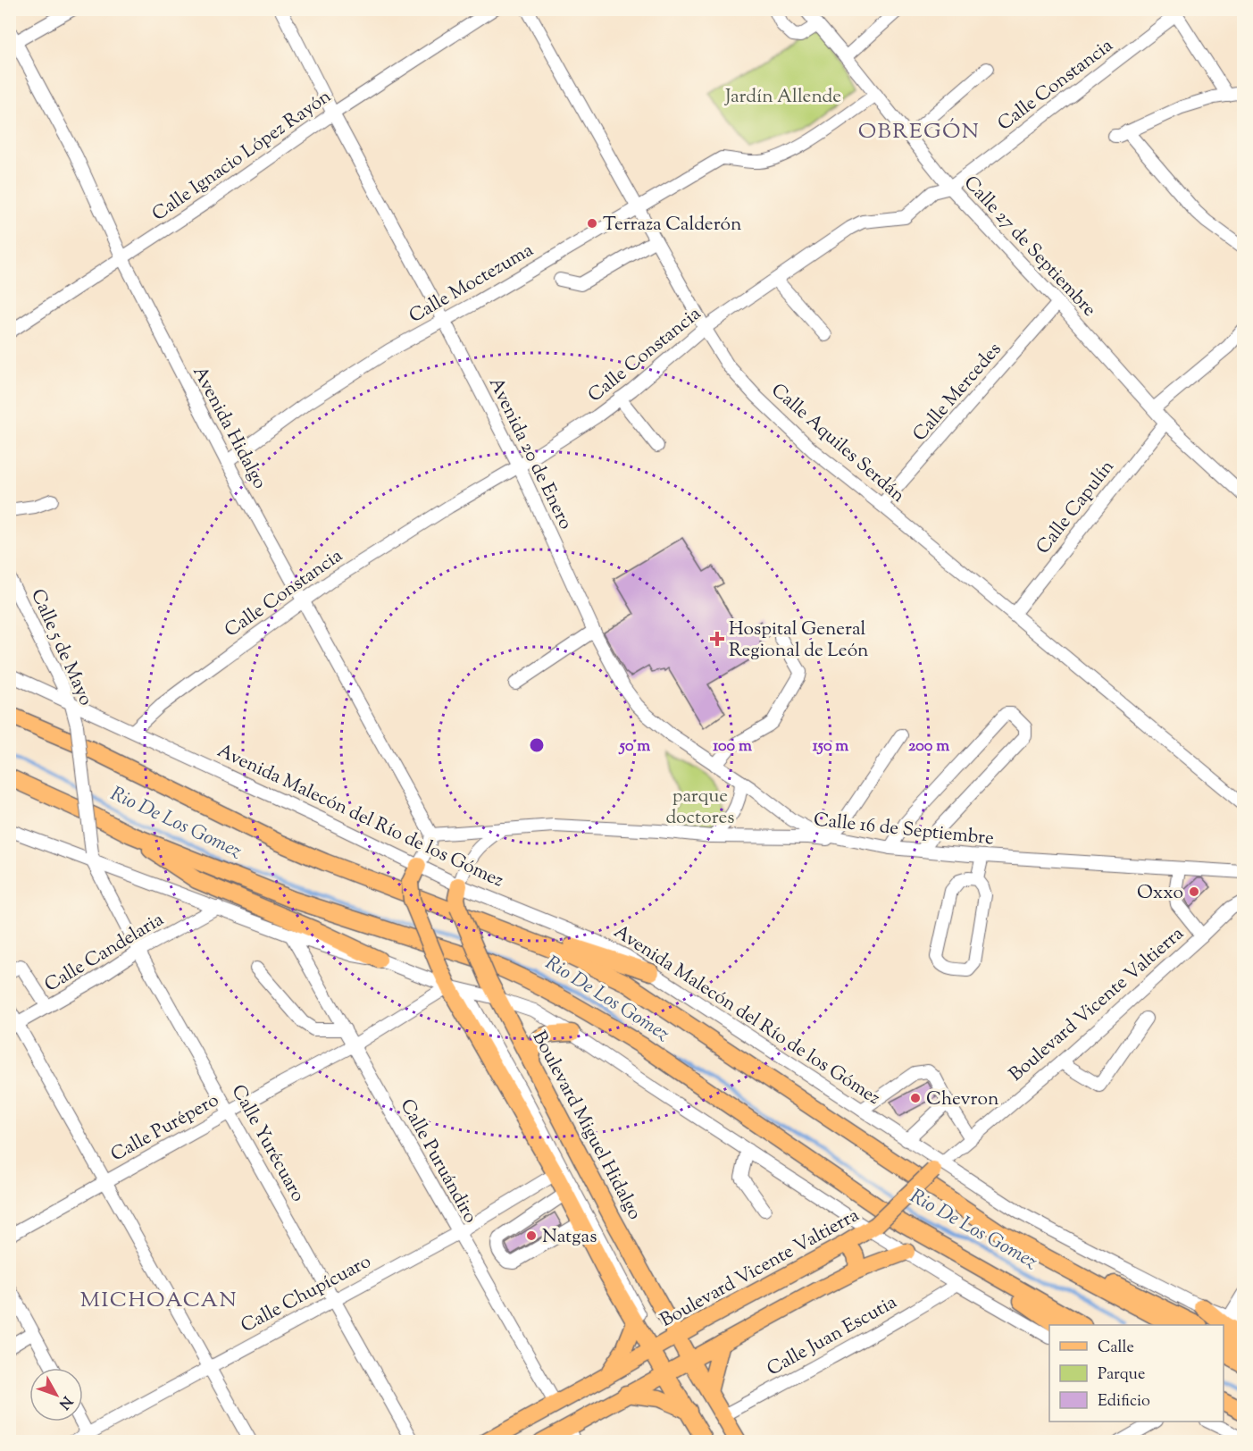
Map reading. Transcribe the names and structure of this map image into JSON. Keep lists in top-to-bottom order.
{
  "streets": {
    "main road": ["Boulevard Vicente Valtierra", "Boulevard Miguel Hidalgo"],
    "street": [
      "Calle Constancia",
      "Calle Ignacio López Rayón",
      "Calle 27 de Septiembre",
      "Calle Moctezuma",
      "Calle Mercedes",
      "Avenida Hidalgo",
      "Calle Aquiles Serdán",
      "Avenida 20 de Enero",
      "Calle Capulín",
      "Calle 5 de Mayo",
      "Avenida Malecón del Río de los Gómez",
      "Calle 16 de Septiembre",
      "Calle Candelaria",
      "Calle Purépero",
      "Calle Yurécuaro",
      "Calle Puruándiro",
      "Calle Chupícuaro",
      "Calle Juan Escutia"
    ]
  },
  "crossings": [
    ["Calle Constancia", "Calle 27 de Septiembre"],
    ["Calle Constancia", "Avenida Hidalgo"],
    ["Calle Constancia", "Calle Aquiles Serdán"],
    ["Calle Constancia", "Avenida 20 de Enero"],
    ["Calle Constancia", "Avenida Malecón del Río de los Gómez"],
    ["Calle Ignacio López Rayón", "Avenida Hidalgo"],
    ["Calle Ignacio López Rayón", "Avenida 20 de Enero"],
    ["Calle 27 de Septiembre", "Calle Moctezuma"],
    ["Calle 27 de Septiembre", "Calle Mercedes"],
    ["Calle 27 de Septiembre", "Calle Capulín"],
    ["Calle Moctezuma", "Avenida Hidalgo"],
    ["Calle Moctezuma", "Calle Aquiles Serdán"],
    ["Calle Moctezuma", "Avenida 20 de Enero"],
    ["Calle Mercedes", "Calle Aquiles Serdán"],
    ["Avenida Hidalgo", "Calle 16 de Septiembre"],
    ["Calle Aquiles Serdán", "Calle Capulín"],
    ["Avenida 20 de Enero", "Calle 16 de Septiembre"],
    ["Calle 5 de Mayo", "Avenida Malecón del Río de los Gómez"],
    ["Calle 5 de Mayo", "Calle Yurécuaro"],
    ["Avenida Malecón del Río de los Gómez", "Boulevard Vicente Valtierra"],
    ["Avenida Malecón del Río de los Gómez", "Boulevard Miguel Hidalgo"],
    ["Calle 16 de Septiembre", "Boulevard Miguel Hidalgo"],
    ["Calle Candelaria", "Calle Yurécuaro"],
    ["Boulevard Vicente Valtierra", "Boulevard Miguel Hidalgo"],
    ["Boulevard Vicente Valtierra", "Calle Puruándiro"],
    ["Boulevard Miguel Hidalgo", "Calle Juan Escutia"],
    ["Calle Purépero", "Calle Yurécuaro"],
    ["Calle Purépero", "Calle Puruándiro"],
    ["Calle Yurécuaro", "Calle Chupícuaro"],
    ["Calle Puruándiro", "Calle Chupícuaro"]
  ],
  "districts": ["OBREGÓN", "MICHOACAN"],
  "water": ["Rio De Los Gomez"],
  "parks": ["Jardín Allende", "parque doctores"],
  "places": {
    "other": [
      "Terraza Calderón",
      "Oxxo",
      "Chevron",
      "Natgas"
    ],
    "health": ["Hospital General Regional de León"]
  },
  "legend": ["Calle", "Parque", "Edificio"],
  "north": "bottom right",
  "rings": [
    "50 m",
    "100 m",
    "150 m",
    "200 m"
  ]
}
